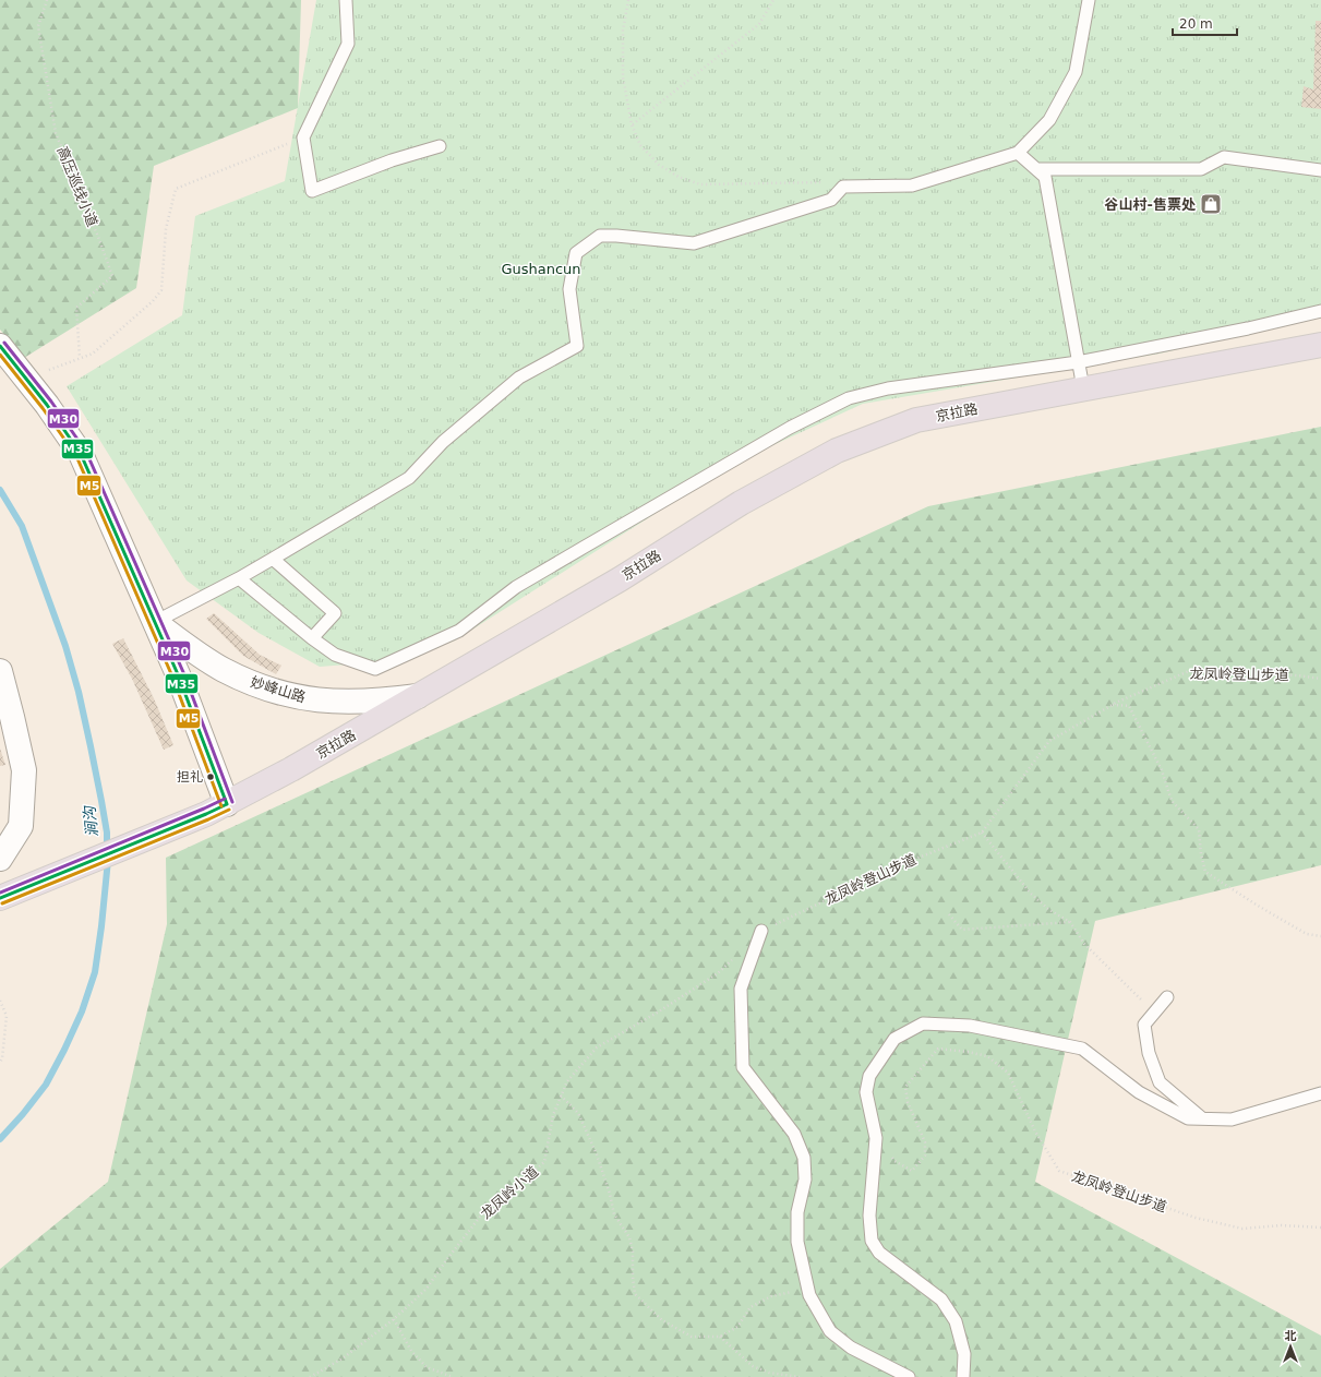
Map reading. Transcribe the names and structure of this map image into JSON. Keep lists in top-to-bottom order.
{
  "streets": {
    "highway": ["京拉路"],
    "street": ["妙峰山路"],
    "path": ["高压巡线小道", "龙凤岭登山步道", "龙凤岭小道"]
  },
  "crossings": [
    ["京拉路", "妙峰山路"]
  ],
  "water": ["涧沟"],
  "parks": ["Gushancun"],
  "places": {
    "shop": ["谷山村-售票处"],
    "other": ["担礼"]
  },
  "lines": ["transit line M30", "transit line M35", "transit line M5"],
  "scale_bar": "20 m",
  "north": "top"
}
